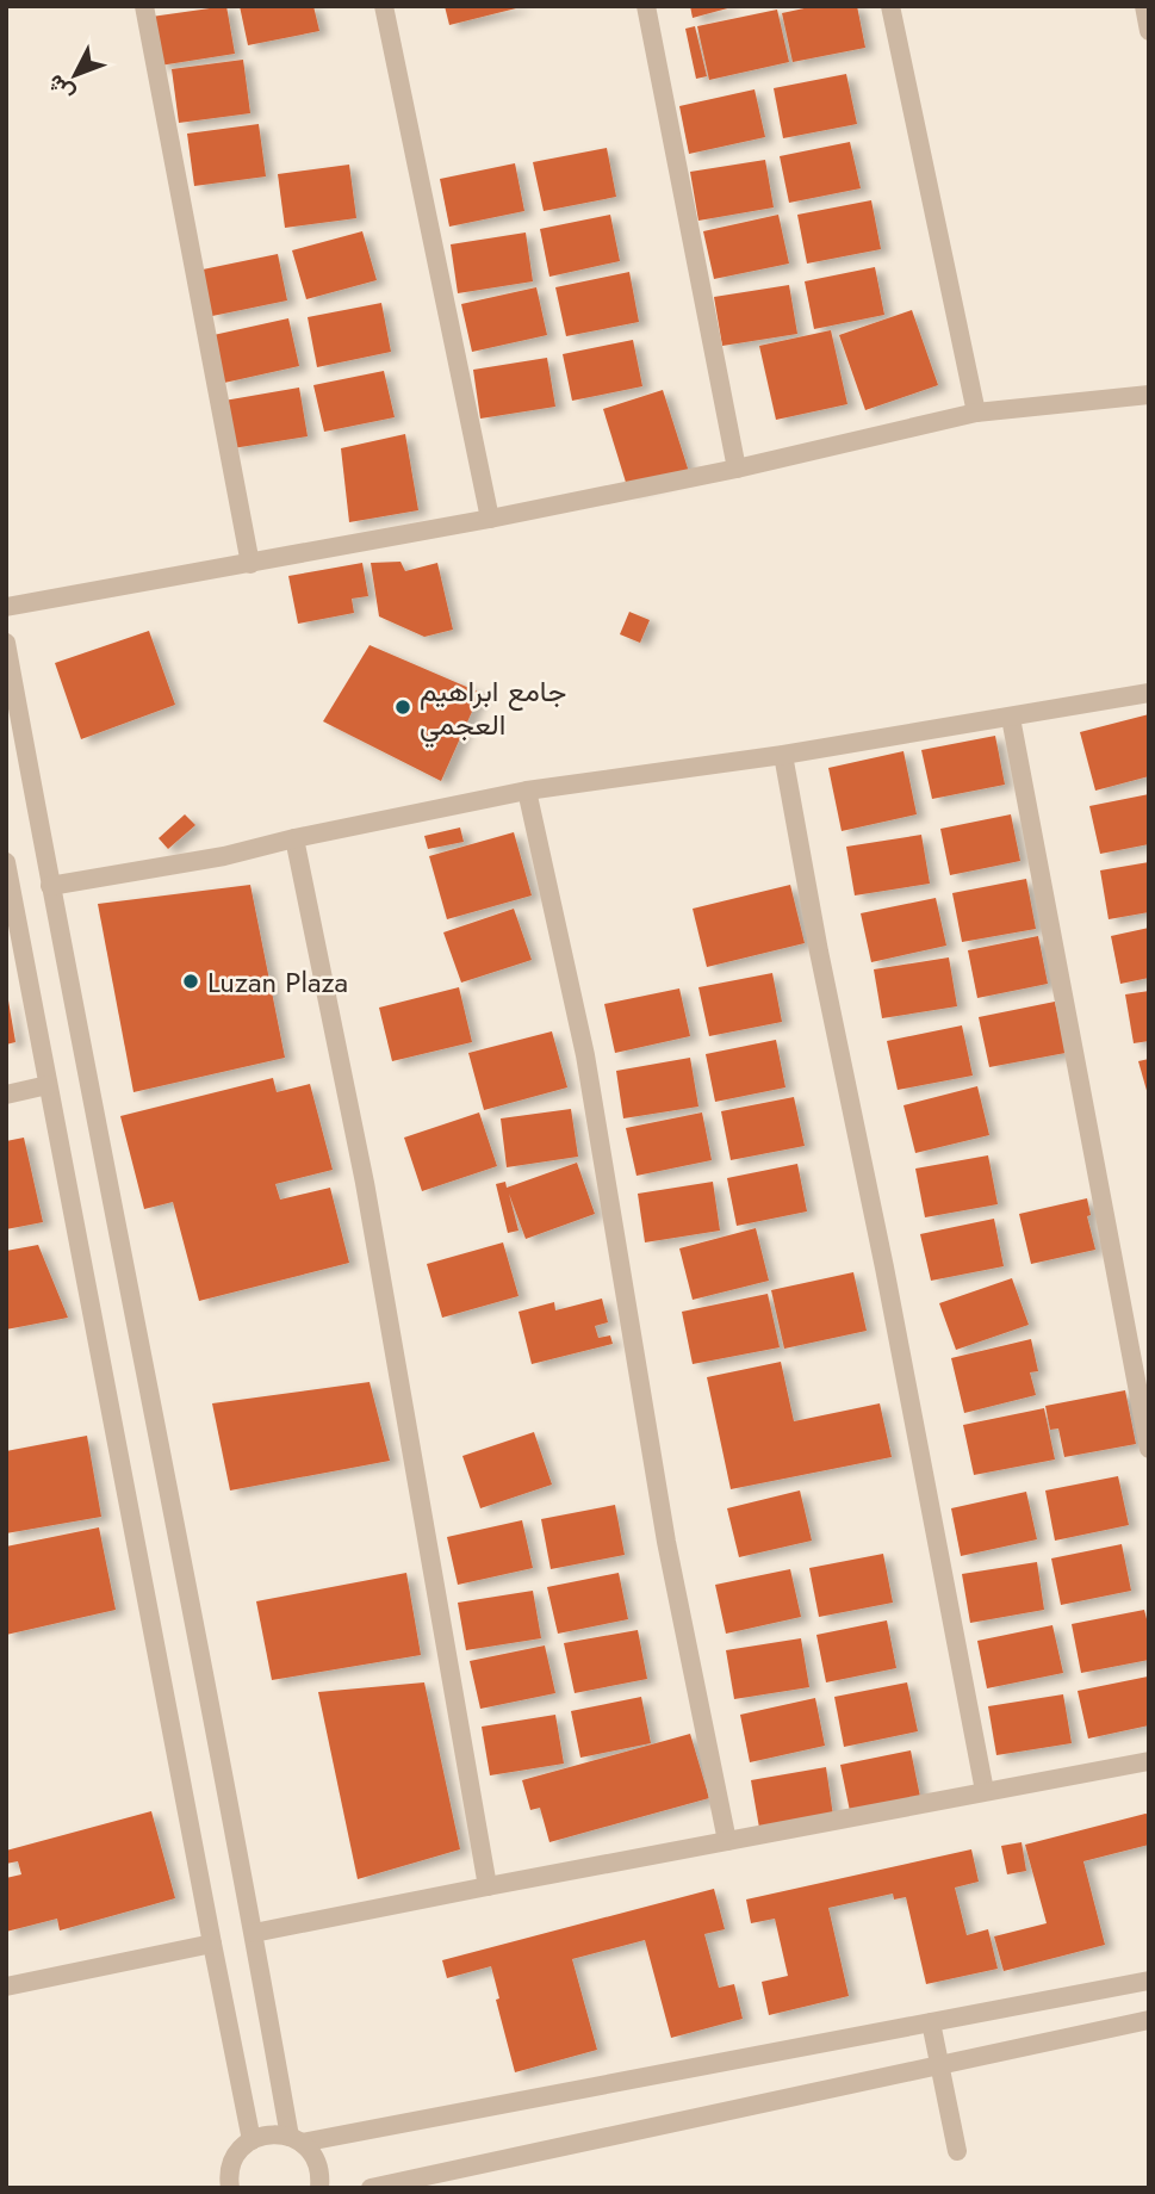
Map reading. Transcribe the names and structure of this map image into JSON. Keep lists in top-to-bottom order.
{
  "places": ["جامع ابراهيم العجمي", "Luzan Plaza"],
  "north": "bottom left"
}
